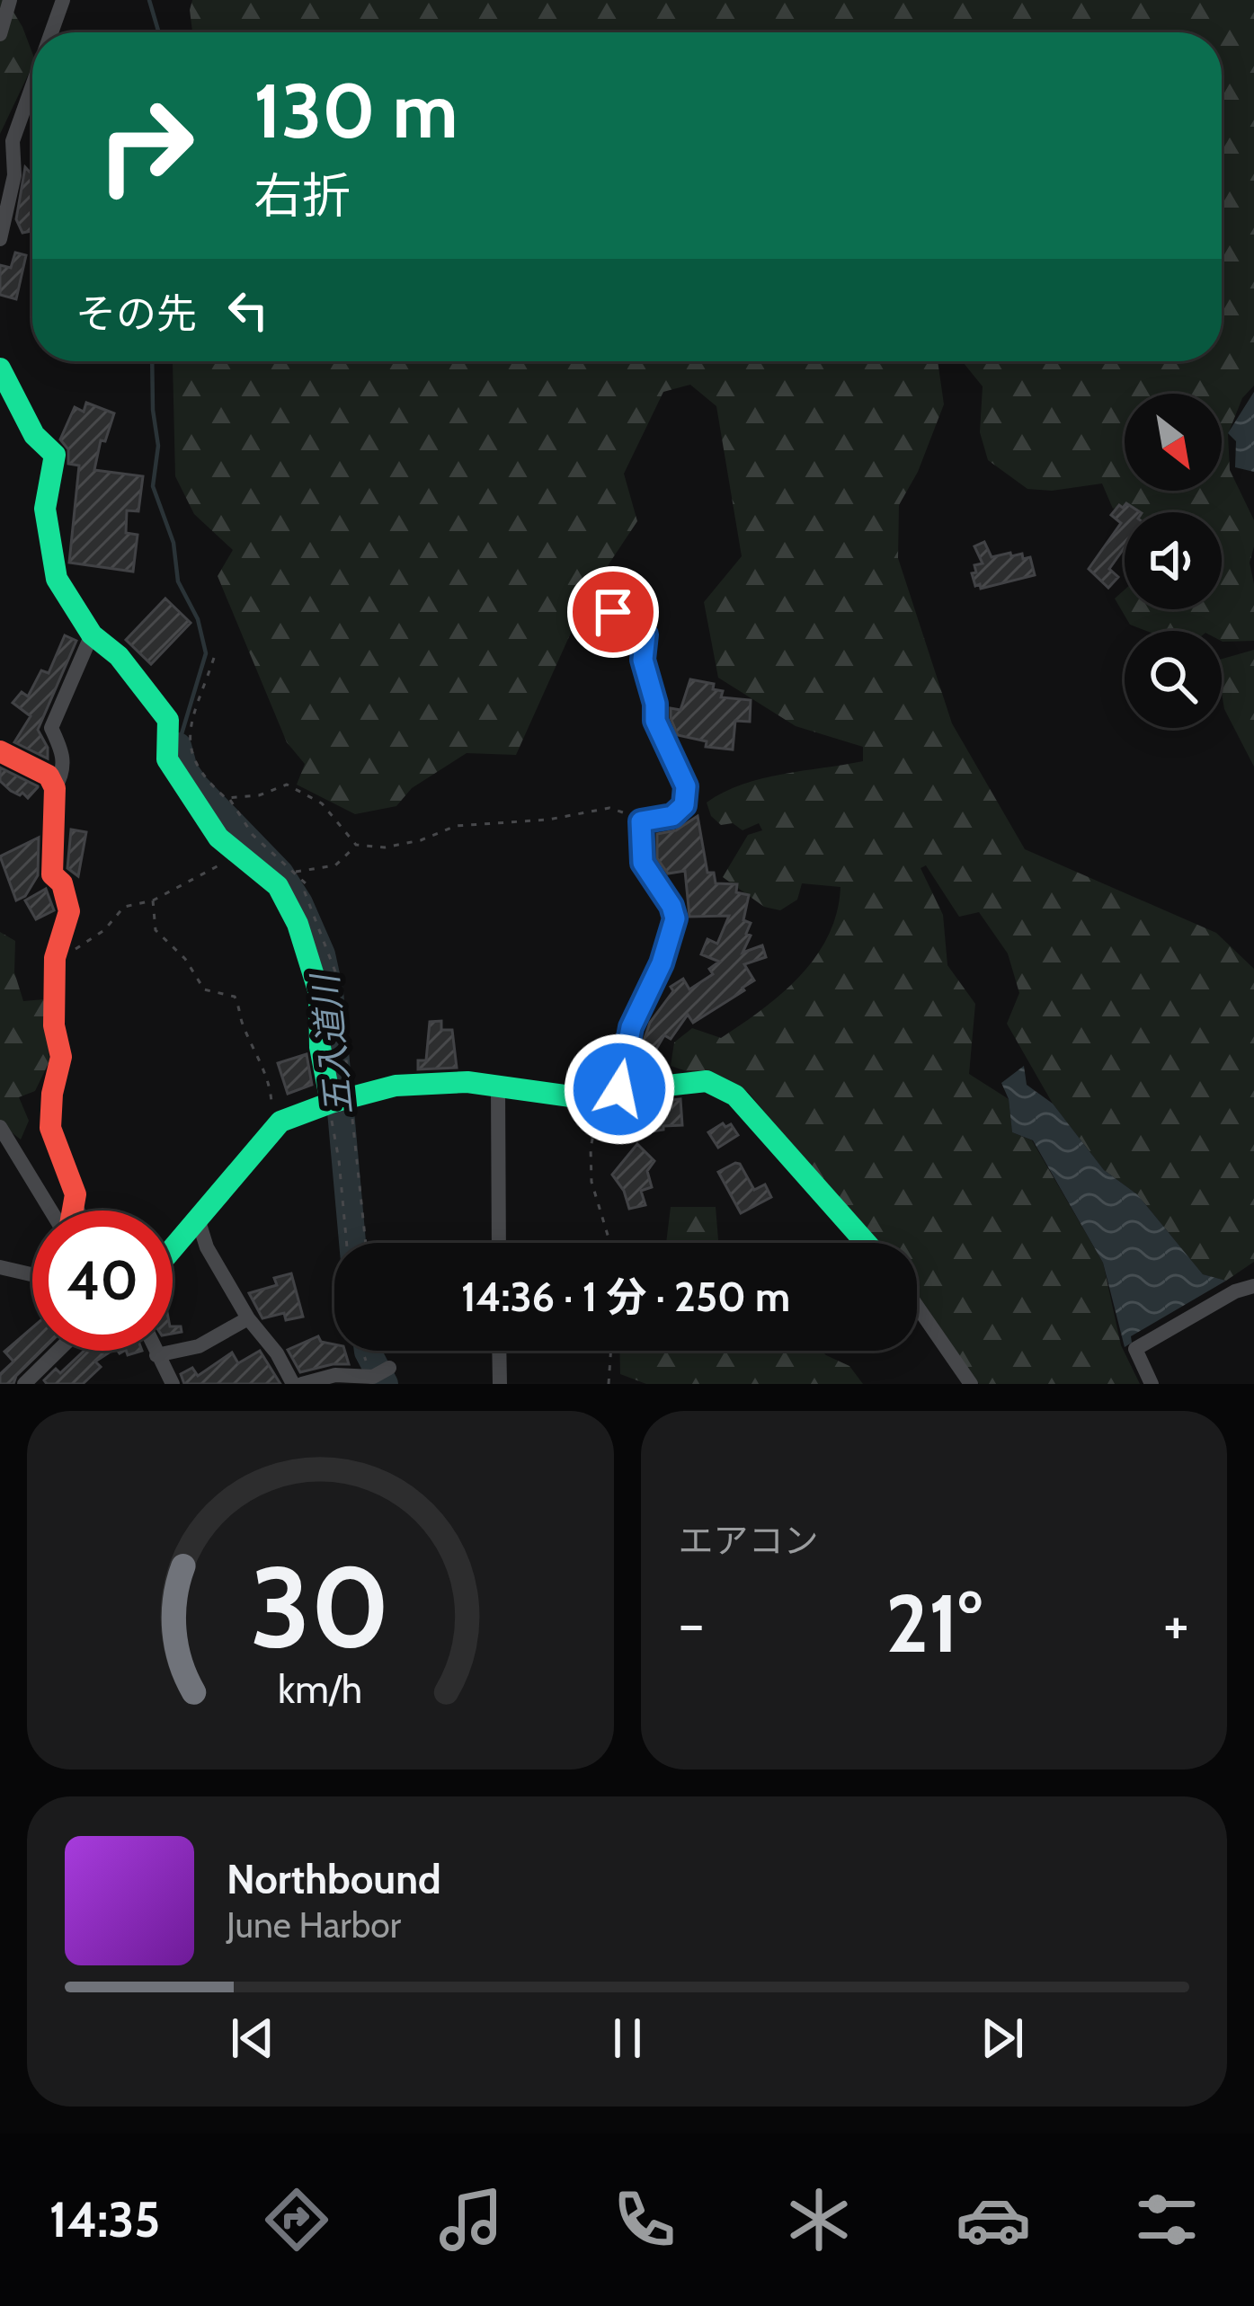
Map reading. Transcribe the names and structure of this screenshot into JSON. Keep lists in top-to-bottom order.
{
  "water": ["五入道川"],
  "north": "bottom right",
  "page": {
    "turn": ["130 m", "右折"],
    "then": "その先",
    "limit": "40",
    "trip": "14:36 · 1 分 · 250 m",
    "tile": "エアコン",
    "heat": ["−", "21°", "+"],
    "song": ["Northbound", "June Harbor"],
    "tabs": "14:35",
    "gauge": ["30", "km/h"]
  }
}
